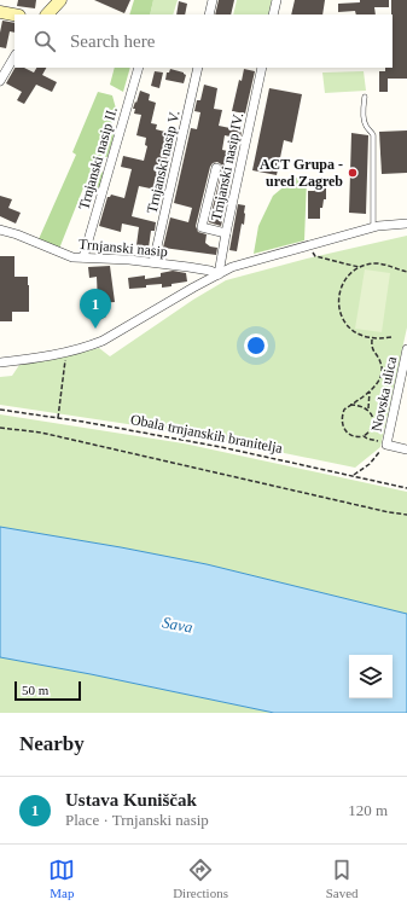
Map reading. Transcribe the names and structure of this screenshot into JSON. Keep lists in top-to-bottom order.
{
  "streets": {
    "street": [
      "Trnjanski nasip II.",
      "Trnjanski nasip V.",
      "Trnjanski nasip IV.",
      "Trnjanski nasip",
      "Novska ulica"
    ],
    "path": ["Obala trnjanskih branitelja"]
  },
  "crossings": [
    ["Trnjanski nasip II.", "Trnjanski nasip"],
    ["Trnjanski nasip V.", "Trnjanski nasip"],
    ["Trnjanski nasip IV.", "Trnjanski nasip"],
    ["Novska ulica", "Obala trnjanskih branitelja"]
  ],
  "water": ["Sava"],
  "places": ["ACT Grupa - ured Zagreb"],
  "scale_bar": "50 m",
  "page": {
    "search": "Search here",
    "pins": "1",
    "scale": "50 m",
    "heading": "Nearby",
    "list": [
      {
        "mark": "1",
        "name": "Ustava Kuniščak",
        "note": "Place · Trnjanski nasip",
        "value": "120 m"
      }
    ],
    "nav": ["Map", "Directions", "Saved"]
  }
}
